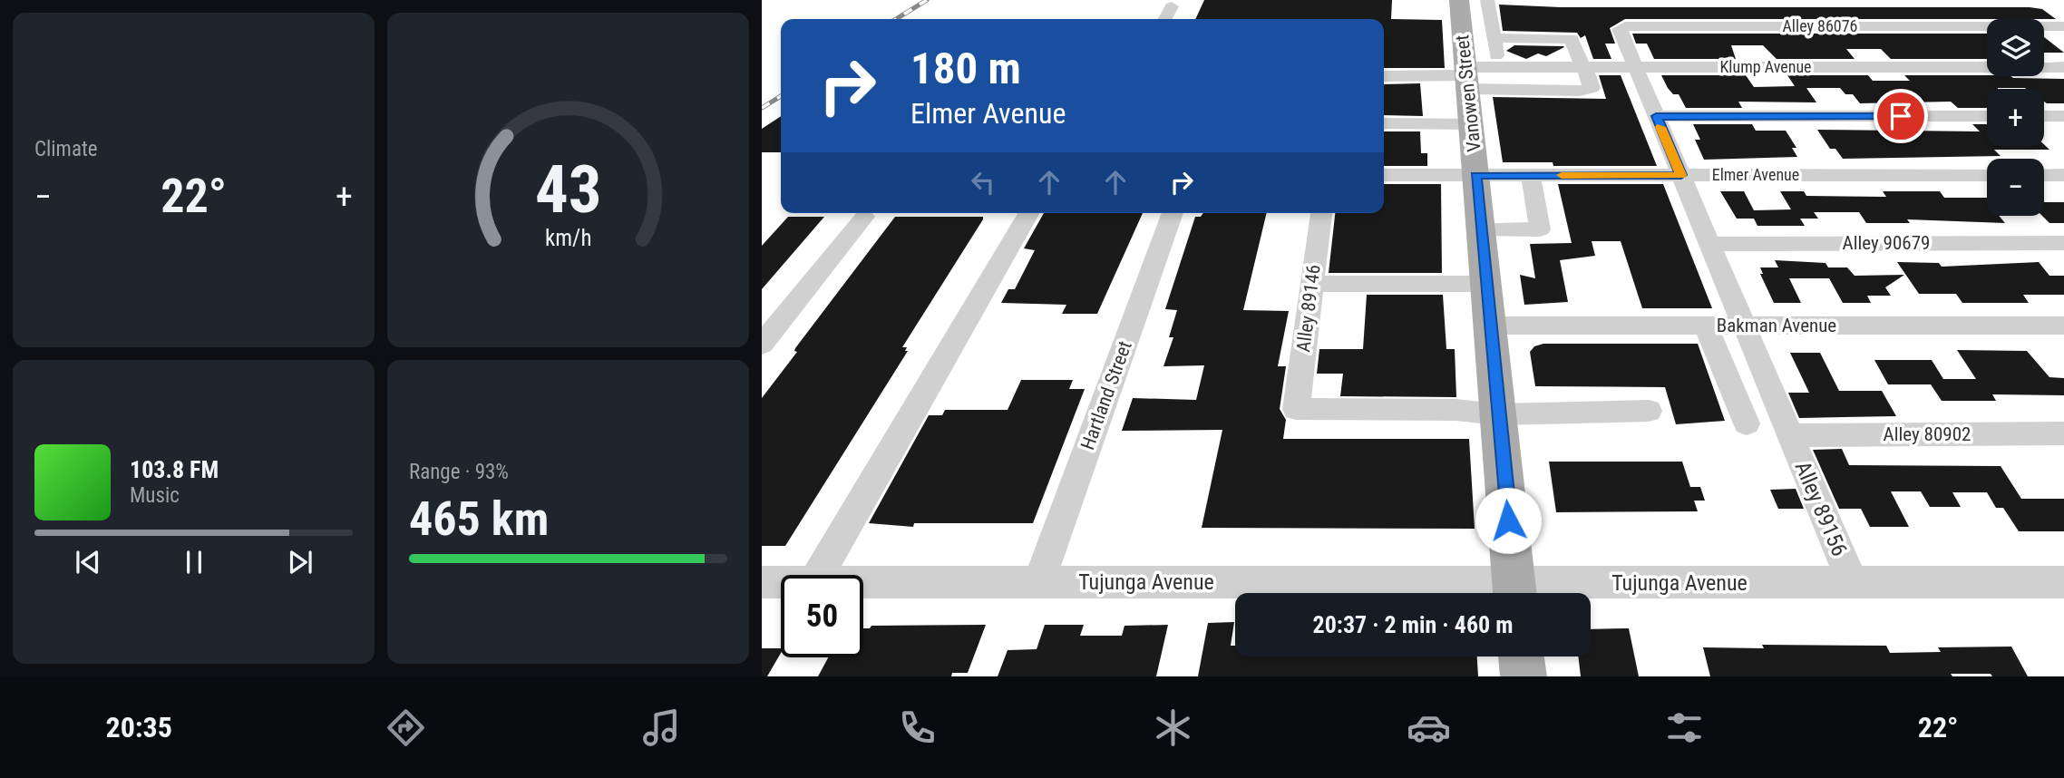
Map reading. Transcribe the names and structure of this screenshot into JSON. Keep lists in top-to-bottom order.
{
  "streets": {
    "main road": ["Vanowen Street"],
    "street": [
      "Alley 86076",
      "Klump Avenue",
      "Elmer Avenue",
      "Alley 90679",
      "Alley 89146",
      "Bakman Avenue",
      "Hartland Street",
      "Alley 80902",
      "Alley 89156",
      "Tujunga Avenue"
    ]
  },
  "crossings": [
    ["Alley 86076", "Klump Avenue"],
    ["Alley 86076", "Alley 89156"],
    ["Klump Avenue", "Vanowen Street"],
    ["Klump Avenue", "Alley 89156"],
    ["Vanowen Street", "Elmer Avenue"],
    ["Vanowen Street", "Alley 89146"],
    ["Vanowen Street", "Bakman Avenue"],
    ["Vanowen Street", "Tujunga Avenue"],
    ["Elmer Avenue", "Alley 89156"],
    ["Alley 90679", "Alley 89156"],
    ["Bakman Avenue", "Alley 89156"],
    ["Hartland Street", "Tujunga Avenue"],
    ["Alley 80902", "Alley 89156"],
    ["Alley 89156", "Tujunga Avenue"]
  ],
  "page": {
    "tile": [
      "Climate",
      ["Range · 93%", "465 km"]
    ],
    "map_buttons": ["+", "−"],
    "turn": ["180 m", "Elmer Avenue"],
    "heat": ["−", "22°", "+"],
    "song": ["103.8 FM", "Music"],
    "limit": "50",
    "trip": "20:37 · 2 min · 460 m",
    "tabs": ["20:35", "22°"],
    "gauge": ["43", "km/h"]
  }
}
